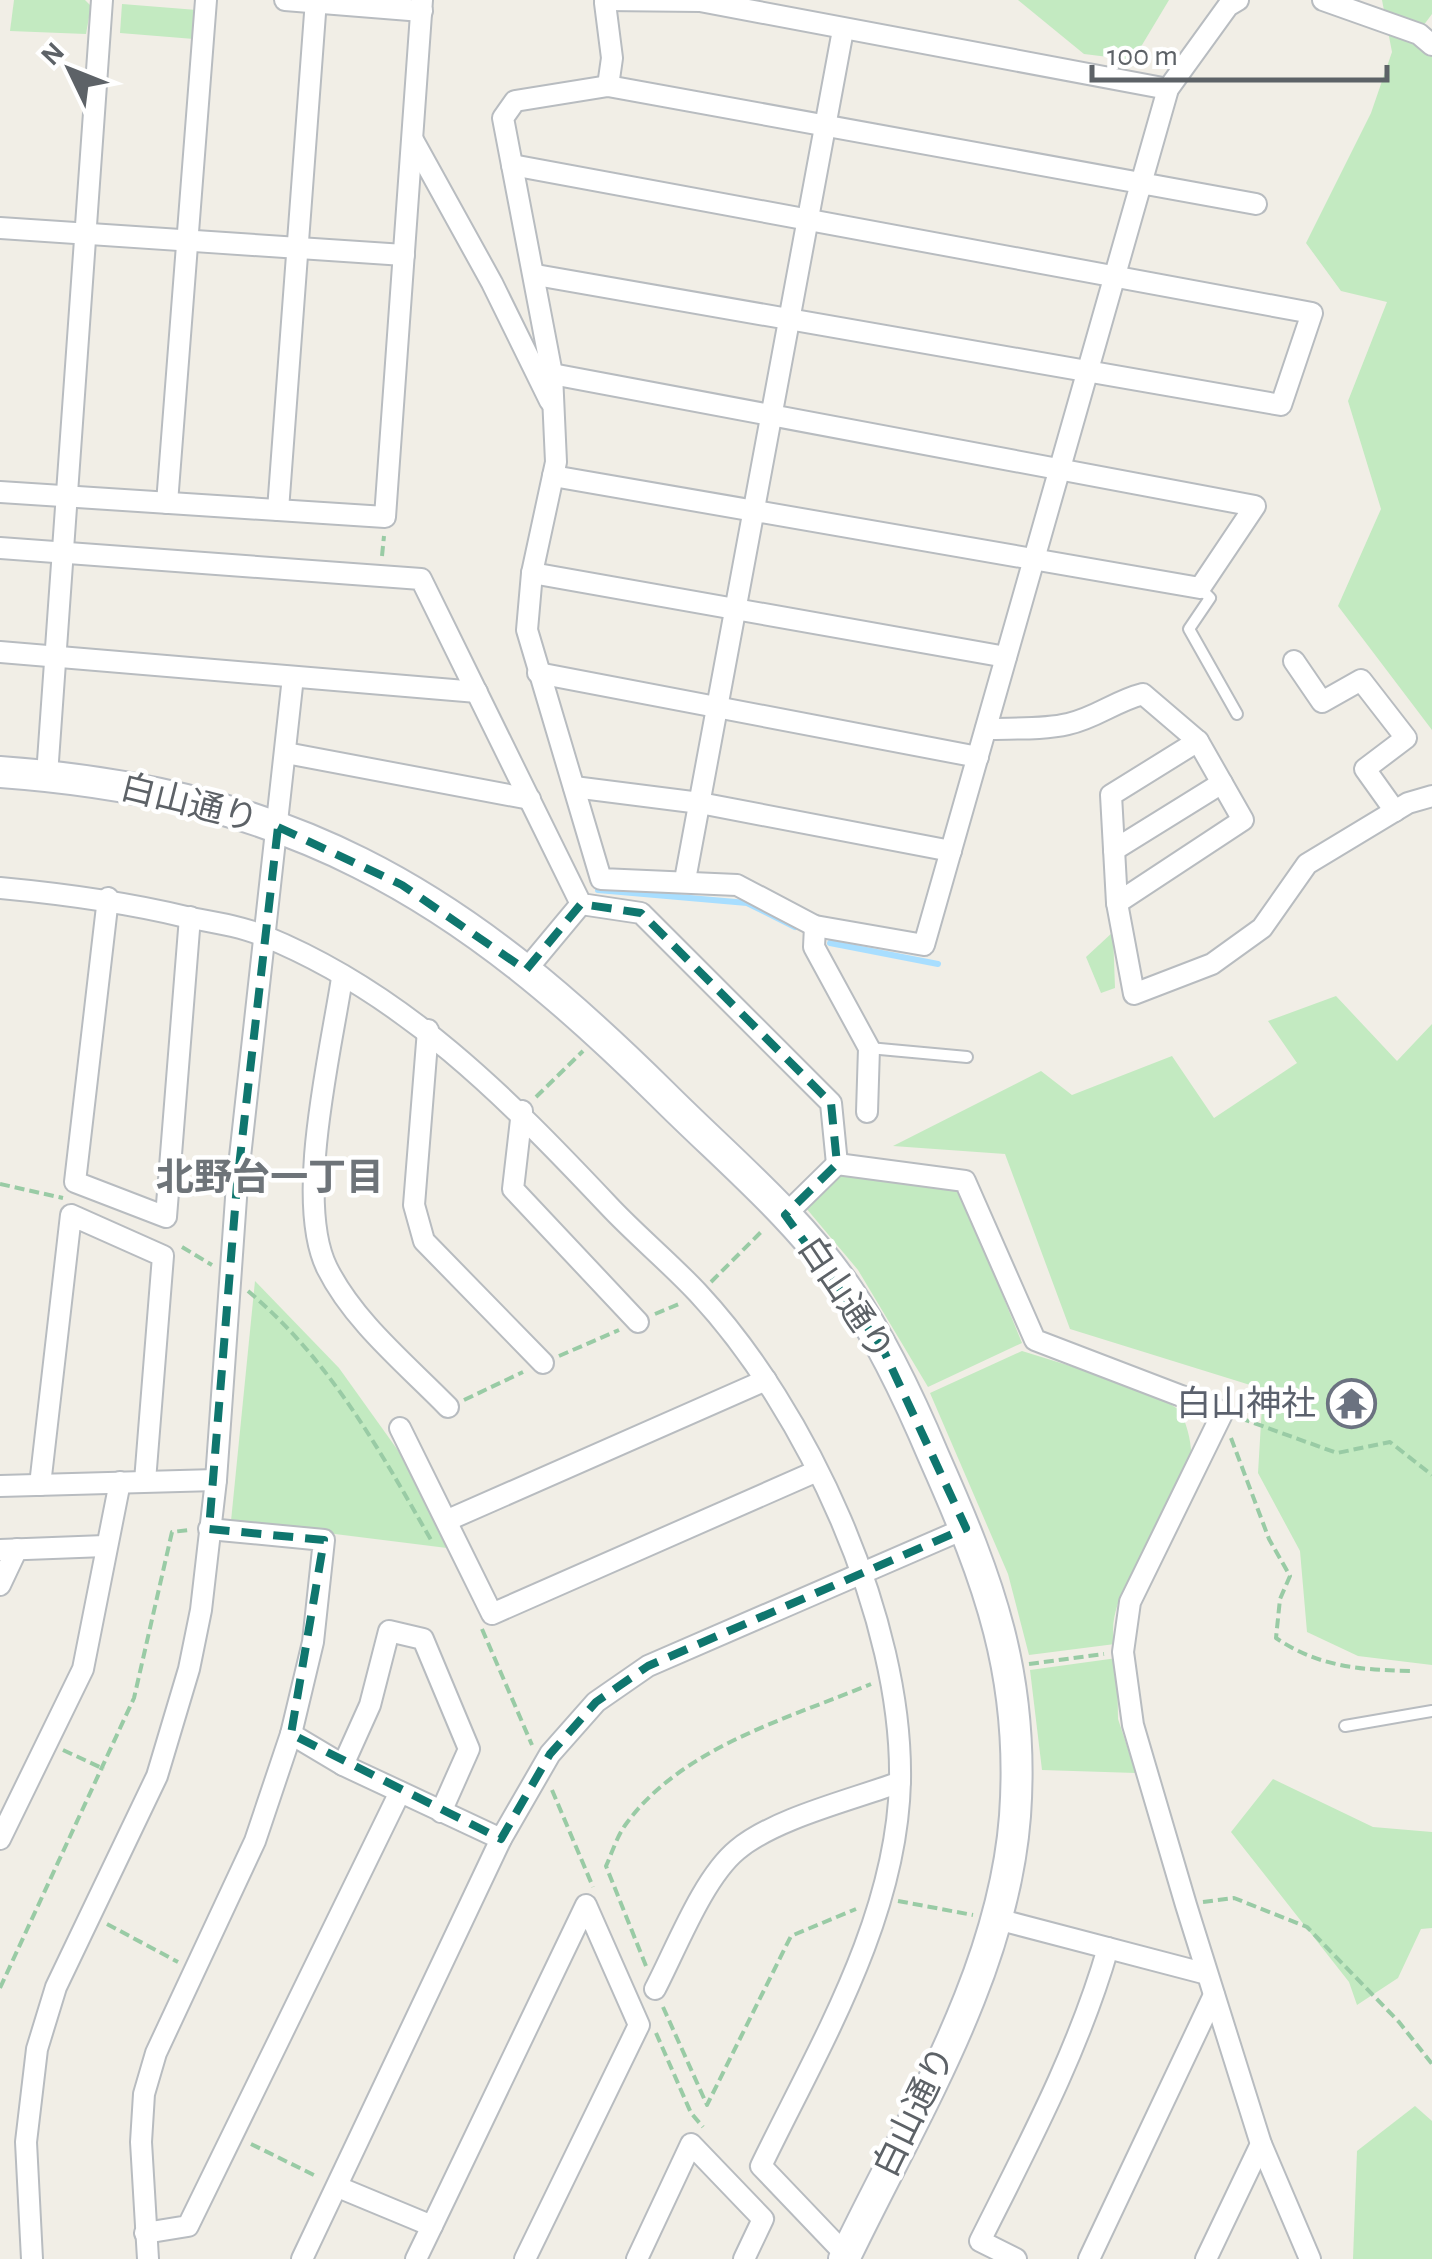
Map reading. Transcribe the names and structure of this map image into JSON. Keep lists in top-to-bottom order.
{
  "streets": {
    "street": ["白山通り"]
  },
  "districts": ["北野台一丁目"],
  "places": {
    "temple": ["白山神社"]
  },
  "scale_bar": "100 m",
  "north": "top left"
}
